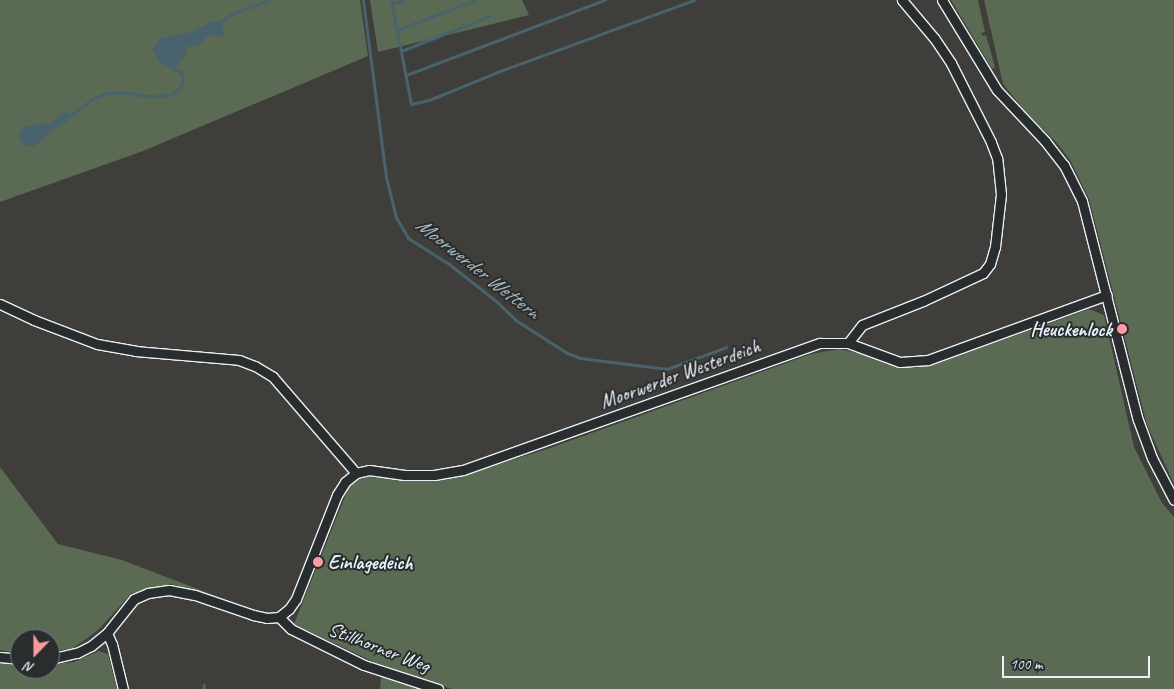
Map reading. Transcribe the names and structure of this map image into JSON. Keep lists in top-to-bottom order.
{
  "streets": {
    "street": ["Moorwerder Westerdeich", "Stillhorner Weg"]
  },
  "water": ["Moorwerder Wettern"],
  "places": ["Heuckenlock", "Einlagedeich"],
  "scale_bar": "100 m",
  "north": "bottom"
}
